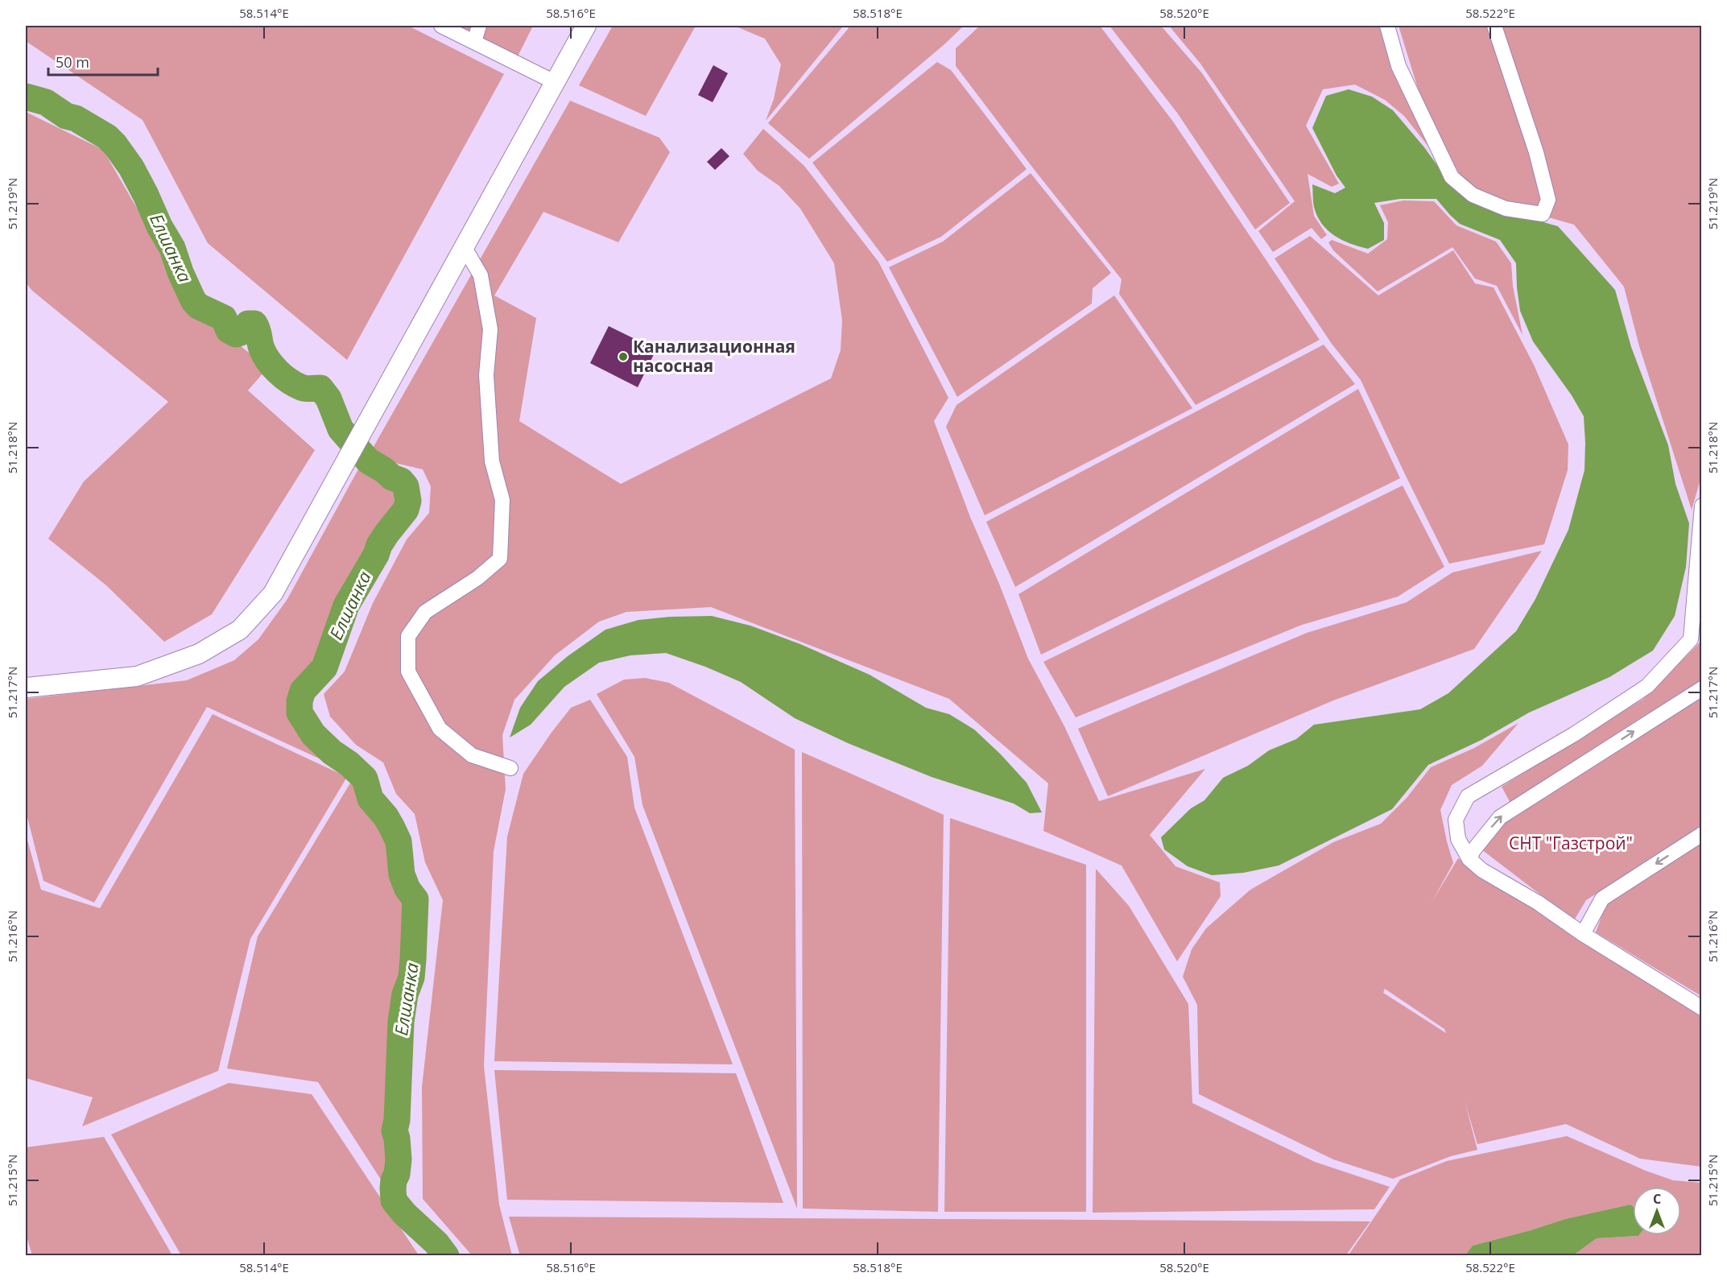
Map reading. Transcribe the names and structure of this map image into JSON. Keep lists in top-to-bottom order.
{
  "water": ["Елшанка"],
  "parks": ["СНТ \"Газстрой\""],
  "places": ["Канализационная насосная"],
  "scale_bar": "50 m",
  "north": "top",
  "coordinates": [
    "58.514°E",
    "58.516°E",
    "58.518°E",
    "58.520°E",
    "58.522°E",
    "51.219°N",
    "51.218°N",
    "51.217°N",
    "51.216°N",
    "51.215°N"
  ]
}
